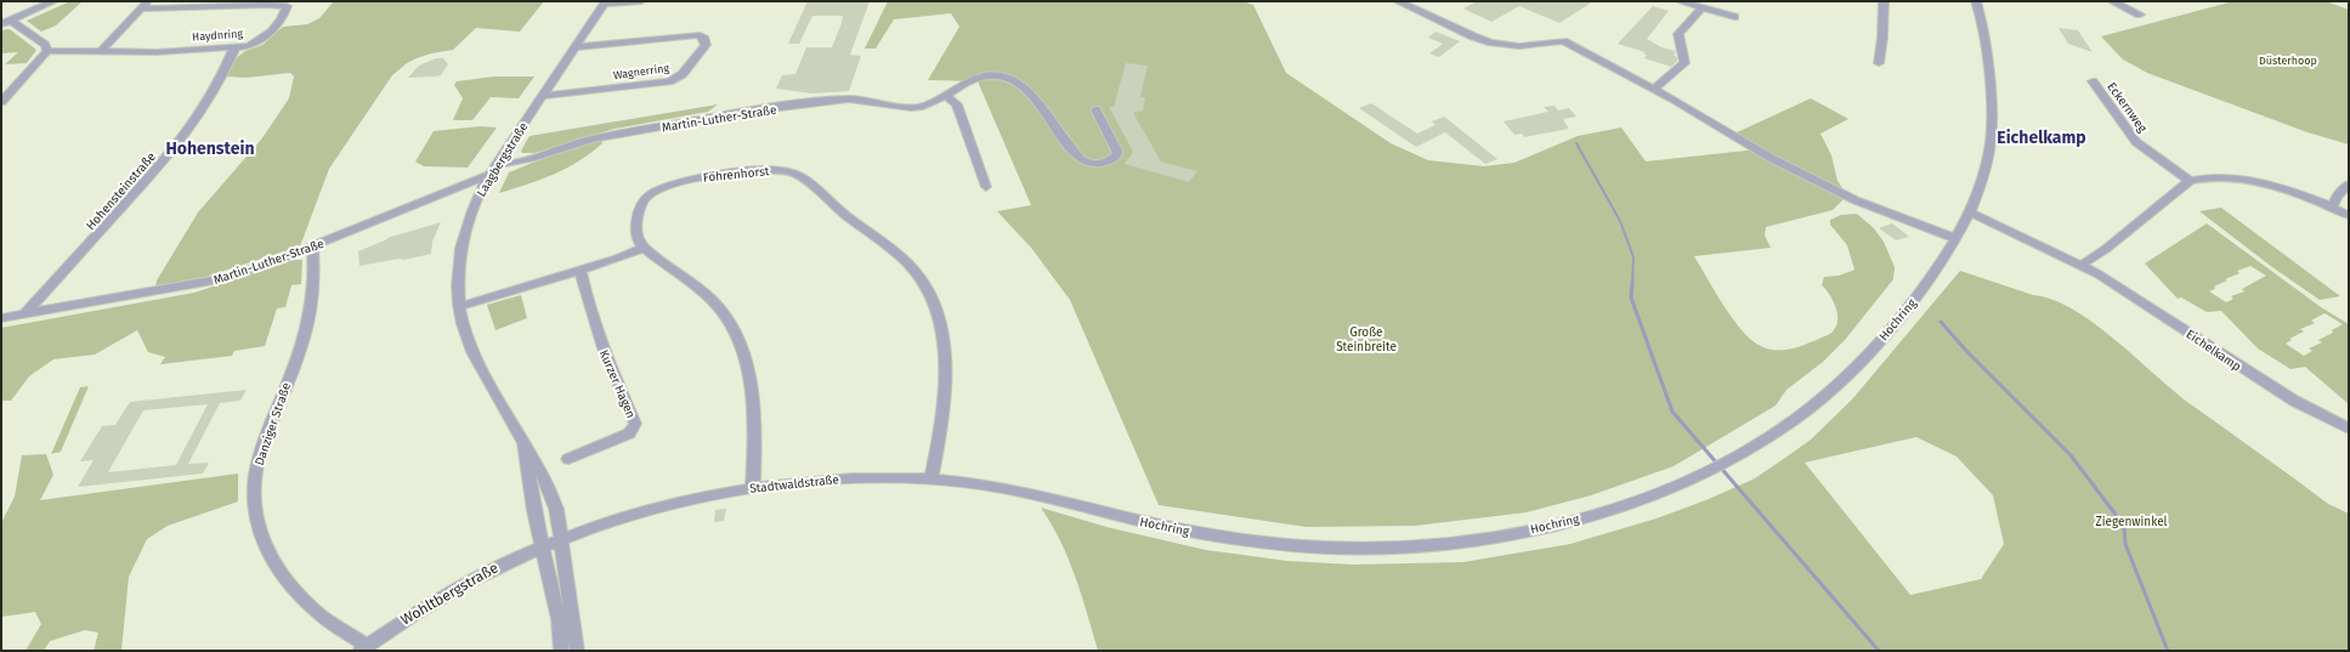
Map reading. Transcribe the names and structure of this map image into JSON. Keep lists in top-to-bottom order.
{
  "streets": {
    "street": [
      "Haydnring",
      "Wagnerring",
      "Eckernweg",
      "Martin-Luther-Straße",
      "Laagbergstraße",
      "Föhrenhorst",
      "Hohensteinstraße",
      "Hochring",
      "Eichelkamp",
      "Kurzer Hagen",
      "Danziger Straße",
      "Stadtwaldstraße",
      "Wohltbergstraße"
    ]
  },
  "crossings": [
    ["Haydnring", "Hohensteinstraße"],
    ["Wagnerring", "Laagbergstraße"],
    ["Martin-Luther-Straße", "Laagbergstraße"],
    ["Martin-Luther-Straße", "Hohensteinstraße"],
    ["Martin-Luther-Straße", "Danziger Straße"],
    ["Laagbergstraße", "Stadtwaldstraße"],
    ["Laagbergstraße", "Wohltbergstraße"],
    ["Föhrenhorst", "Stadtwaldstraße"],
    ["Hochring", "Eichelkamp"],
    ["Hochring", "Stadtwaldstraße"],
    ["Danziger Straße", "Wohltbergstraße"],
    ["Stadtwaldstraße", "Wohltbergstraße"]
  ],
  "districts": ["Eichelkamp", "Hohenstein"],
  "parks": ["Düsterhoop", "Große Steinbreite", "Ziegenwinkel"]
}
